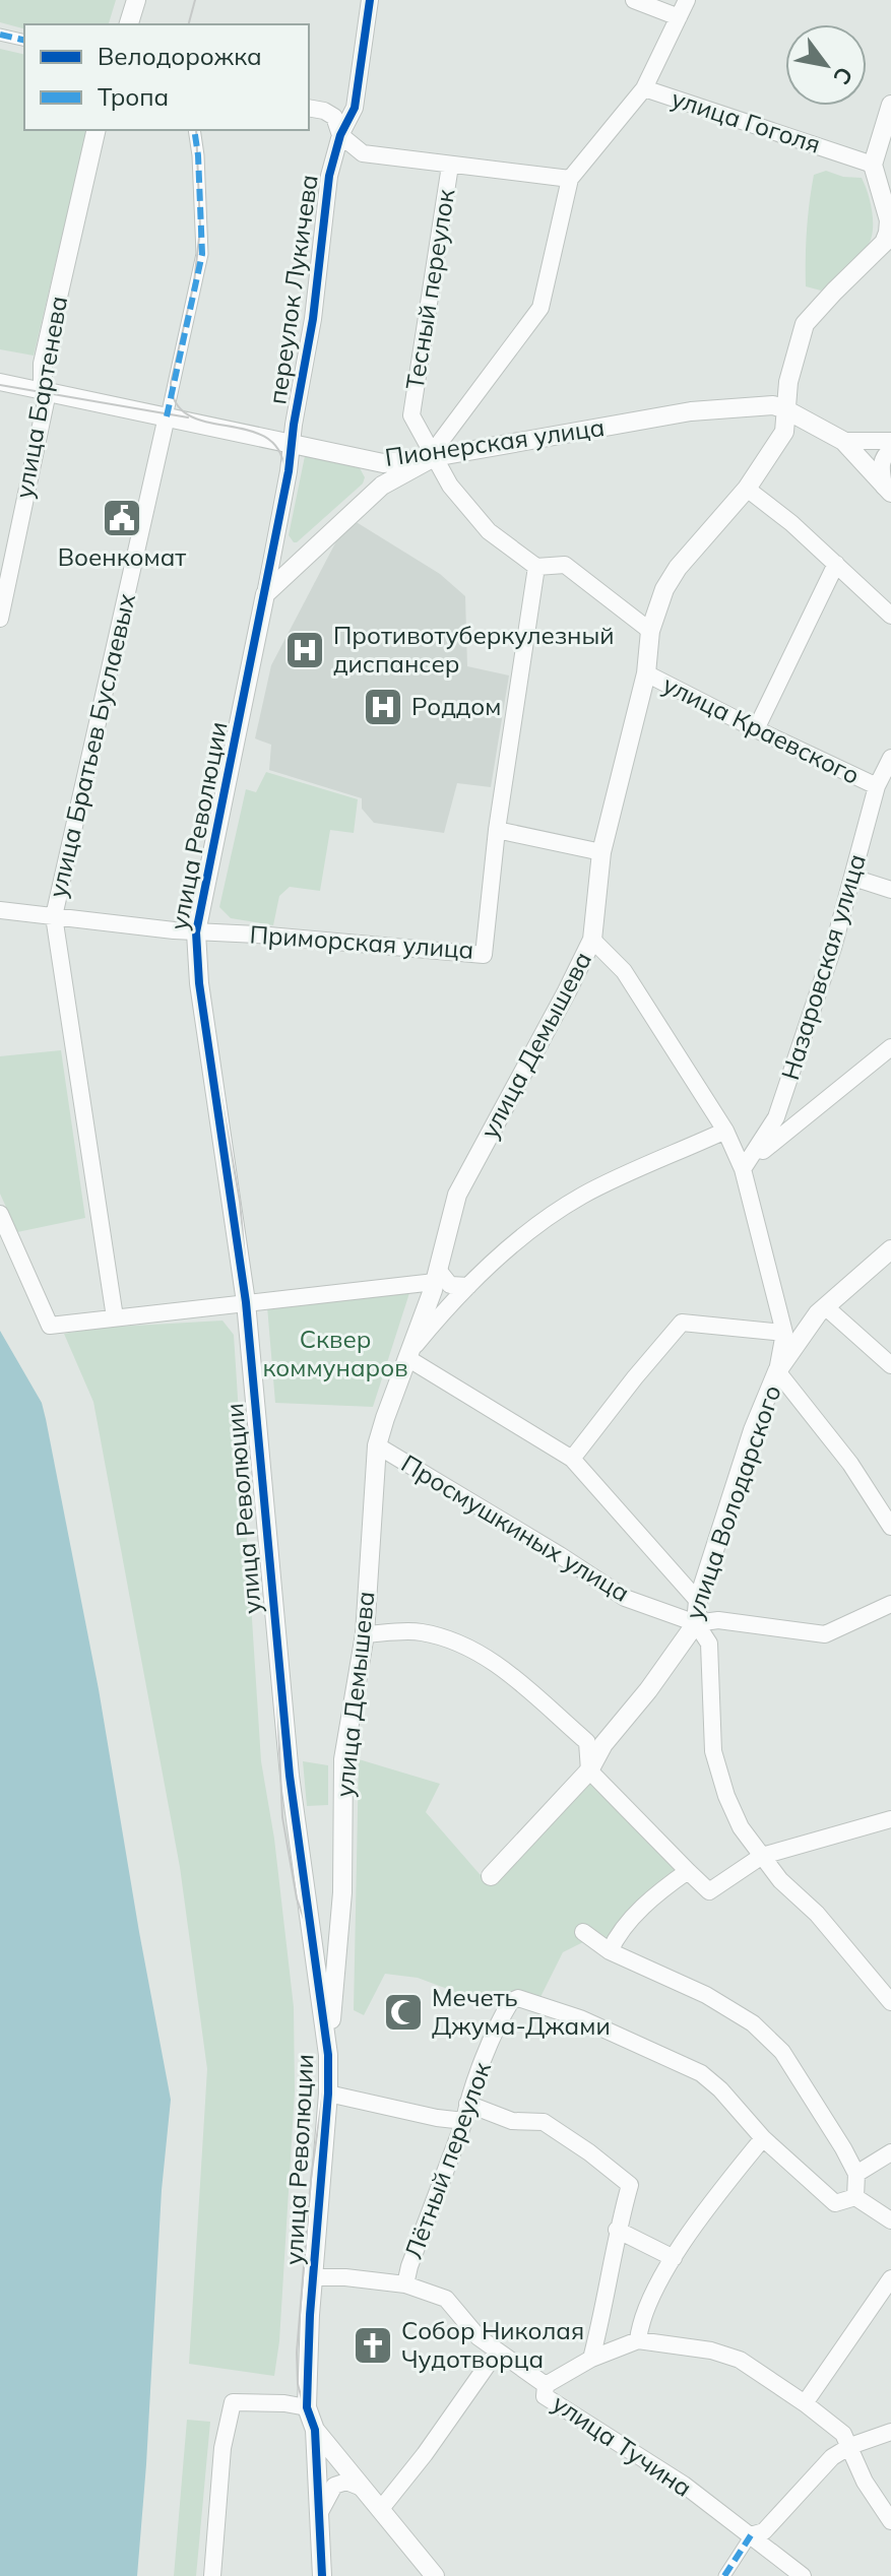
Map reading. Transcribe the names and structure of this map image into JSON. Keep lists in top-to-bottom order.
{
  "streets": {
    "street": [
      "улица Гоголя",
      "переулок Лукичева",
      "Тесный переулок",
      "улица Бартенева",
      "Пионерская улица",
      "улица Краевского",
      "улица Братьев Буслаевых",
      "улица Революции",
      "Приморская улица",
      "Назаровская улица",
      "улица Демышева",
      "улица Володарского",
      "Просмушкиных улица",
      "Лётный переулок",
      "улица Тучина"
    ]
  },
  "crossings": [
    ["улица Гоголя", "улица Демышева"],
    ["переулок Лукичева", "Пионерская улица"],
    ["переулок Лукичева", "улица Революции"],
    ["Тесный переулок", "Пионерская улица"],
    ["улица Бартенева", "Пионерская улица"],
    ["Пионерская улица", "улица Братьев Буслаевых"],
    ["Пионерская улица", "улица Революции"],
    ["Пионерская улица", "улица Демышева"],
    ["улица Краевского", "Назаровская улица"],
    ["улица Краевского", "улица Демышева"],
    ["улица Братьев Буслаевых", "Приморская улица"],
    ["улица Революции", "Приморская улица"],
    ["улица Революции", "улица Демышева"],
    ["улица Революции", "улица Тучина"],
    ["улица Демышева", "Просмушкиных улица"],
    ["улица Володарского", "Просмушкиных улица"],
    ["Лётный переулок", "улица Тучина"]
  ],
  "parks": ["Сквер коммунаров"],
  "places": {
    "public building": ["Военкомат"],
    "hospital": ["Противотуберкулезный диспансер", "Роддом"],
    "mosque": ["Мечеть Джума-Джами"],
    "church": ["Собор Николая Чудотворца"]
  },
  "legend": ["Велодорожка", "Тропа"],
  "north": "bottom right"
}
